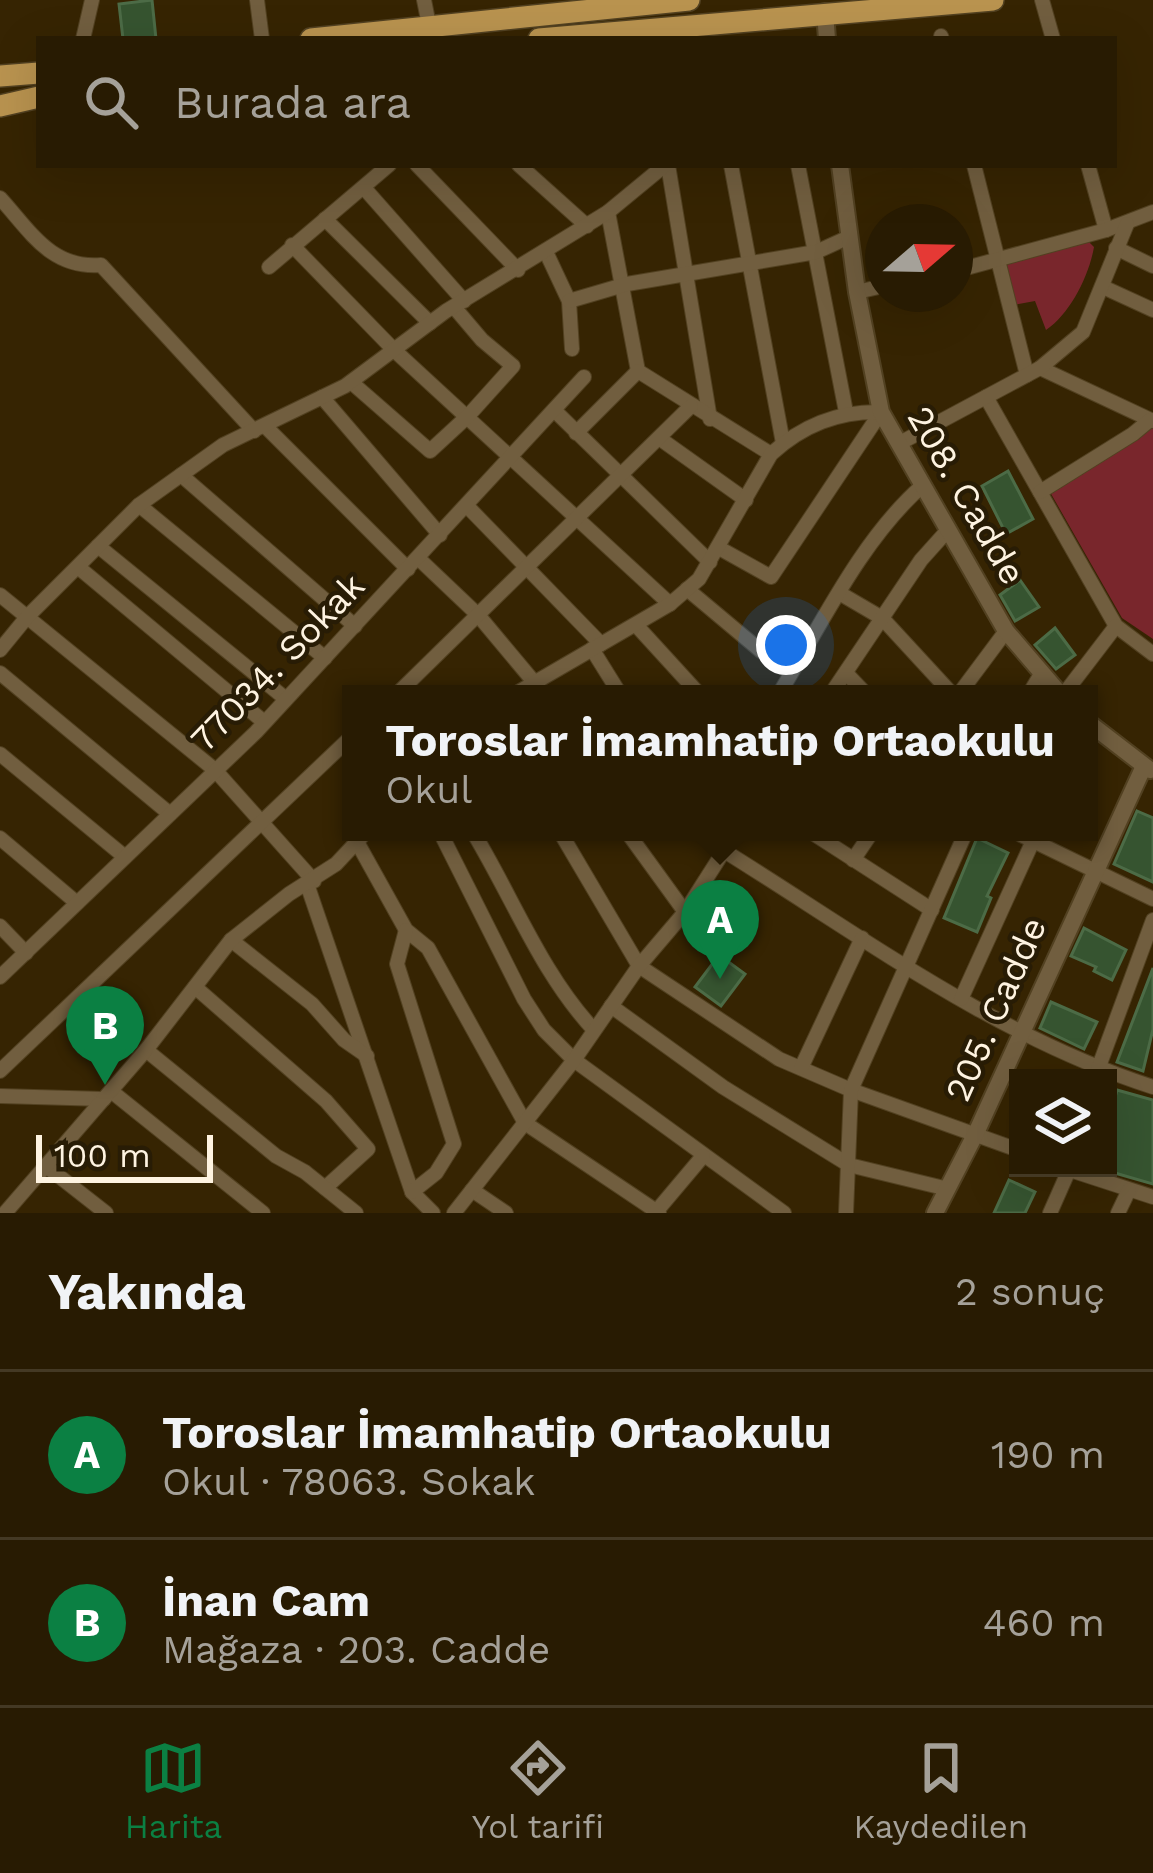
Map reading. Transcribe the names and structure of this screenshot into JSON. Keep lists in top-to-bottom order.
{
  "streets": {
    "street": ["208. Cadde", "77034. Sokak", "205. Cadde"]
  },
  "scale_bar": "100 m",
  "north": "right",
  "page": {
    "search": "Burada ara",
    "popup": ["Toroslar İmamhatip Ortaokulu", "Okul"],
    "pins": ["A", "B"],
    "scale": "100 m",
    "heading": ["Yakında", "2 sonuç"],
    "list": [
      {
        "mark": "A",
        "name": "Toroslar İmamhatip Ortaokulu",
        "note": "Okul · 78063. Sokak",
        "value": "190 m"
      },
      {
        "mark": "B",
        "name": "İnan Cam",
        "note": "Mağaza · 203. Cadde",
        "value": "460 m"
      }
    ],
    "nav": ["Harita", "Yol tarifi", "Kaydedilen"]
  }
}
